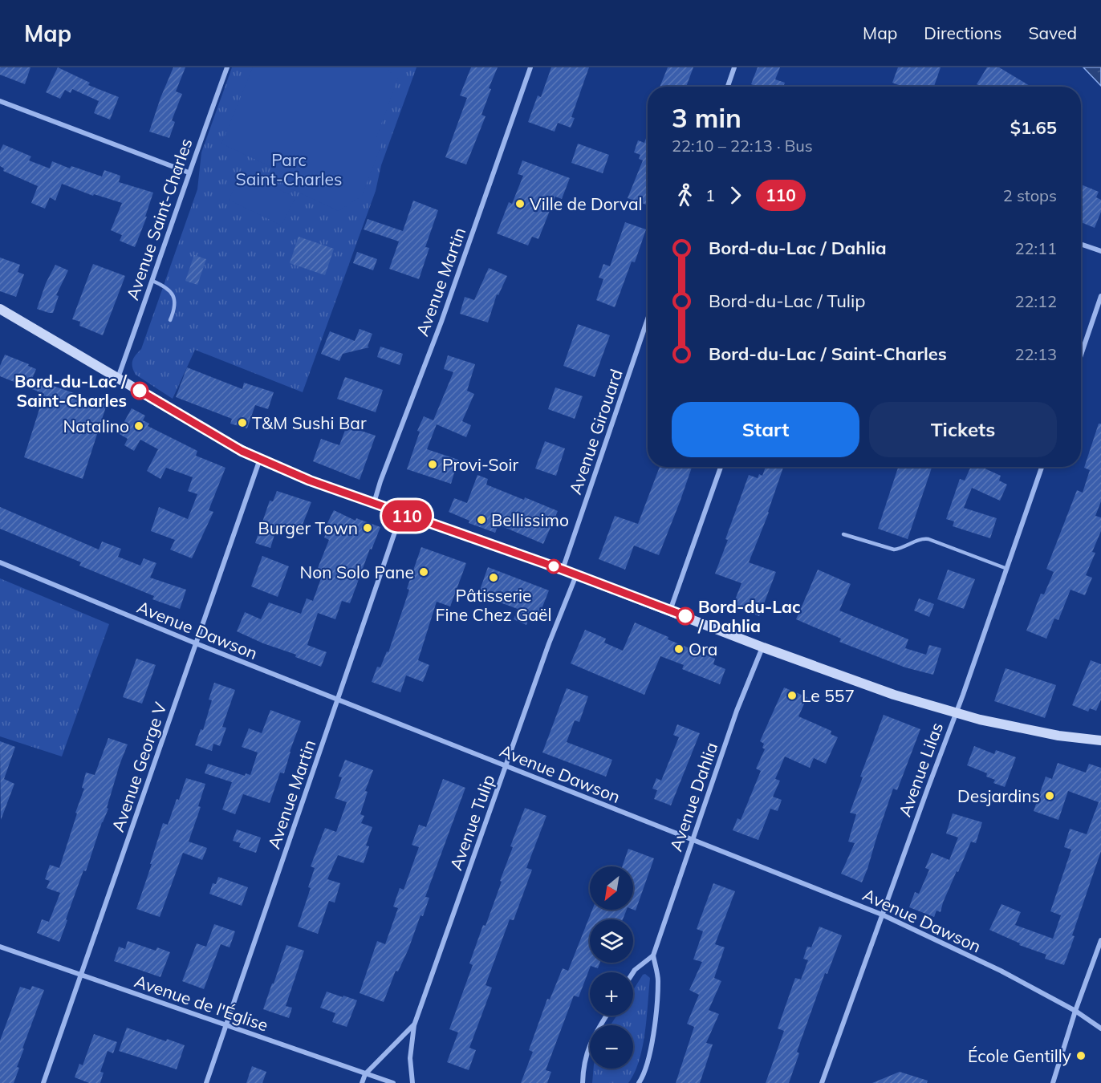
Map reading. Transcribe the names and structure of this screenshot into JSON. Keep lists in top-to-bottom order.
{
  "streets": {
    "street": [
      "Avenue Saint-Charles",
      "Avenue Martin",
      "Avenue Girouard",
      "Avenue Dawson",
      "Avenue George V",
      "Avenue Lilas",
      "Avenue Dahlia",
      "Avenue Tulip",
      "Avenue de l'Église"
    ]
  },
  "crossings": [
    ["Avenue Martin", "Avenue Dawson"],
    ["Avenue Martin", "Avenue de l'Église"],
    ["Avenue Dawson", "Avenue George V"],
    ["Avenue Dawson", "Avenue Lilas"],
    ["Avenue Dawson", "Avenue Dahlia"],
    ["Avenue Dawson", "Avenue Tulip"],
    ["Avenue George V", "Avenue de l'Église"],
    ["Avenue Tulip", "Avenue de l'Église"]
  ],
  "parks": ["Parc Saint-Charles"],
  "places": [
    "Ville de Dorval",
    "Bord-du-Lac / Saint-Charles",
    "T&M Sushi Bar",
    "Natalino",
    "Provi-Soir",
    "Bellissimo",
    "Burger Town",
    "Non Solo Pane",
    "Pâtisserie Fine Chez Gaël",
    "Bord-du-Lac / Dahlia",
    "Ora",
    "Le 557",
    "Desjardins",
    "École Gentilly"
  ],
  "lines": ["bus line 110"],
  "north": "bottom left",
  "page": {
    "header": "Map",
    "nav": ["Map", "Directions", "Saved"],
    "on_map": "110",
    "heading": ["3 min", "22:10 – 22:13 · Bus", "$1.65"],
    "legs": ["1", "110", "2 stops"],
    "list": [
      {
        "name": "Bord-du-Lac / Dahlia",
        "value": "22:11"
      },
      {
        "name": "Bord-du-Lac / Tulip",
        "value": "22:12"
      },
      {
        "name": "Bord-du-Lac / Saint-Charles",
        "value": "22:13"
      }
    ],
    "buttons": ["Start", "Tickets"],
    "map_buttons": ["+", "−"]
  }
}
